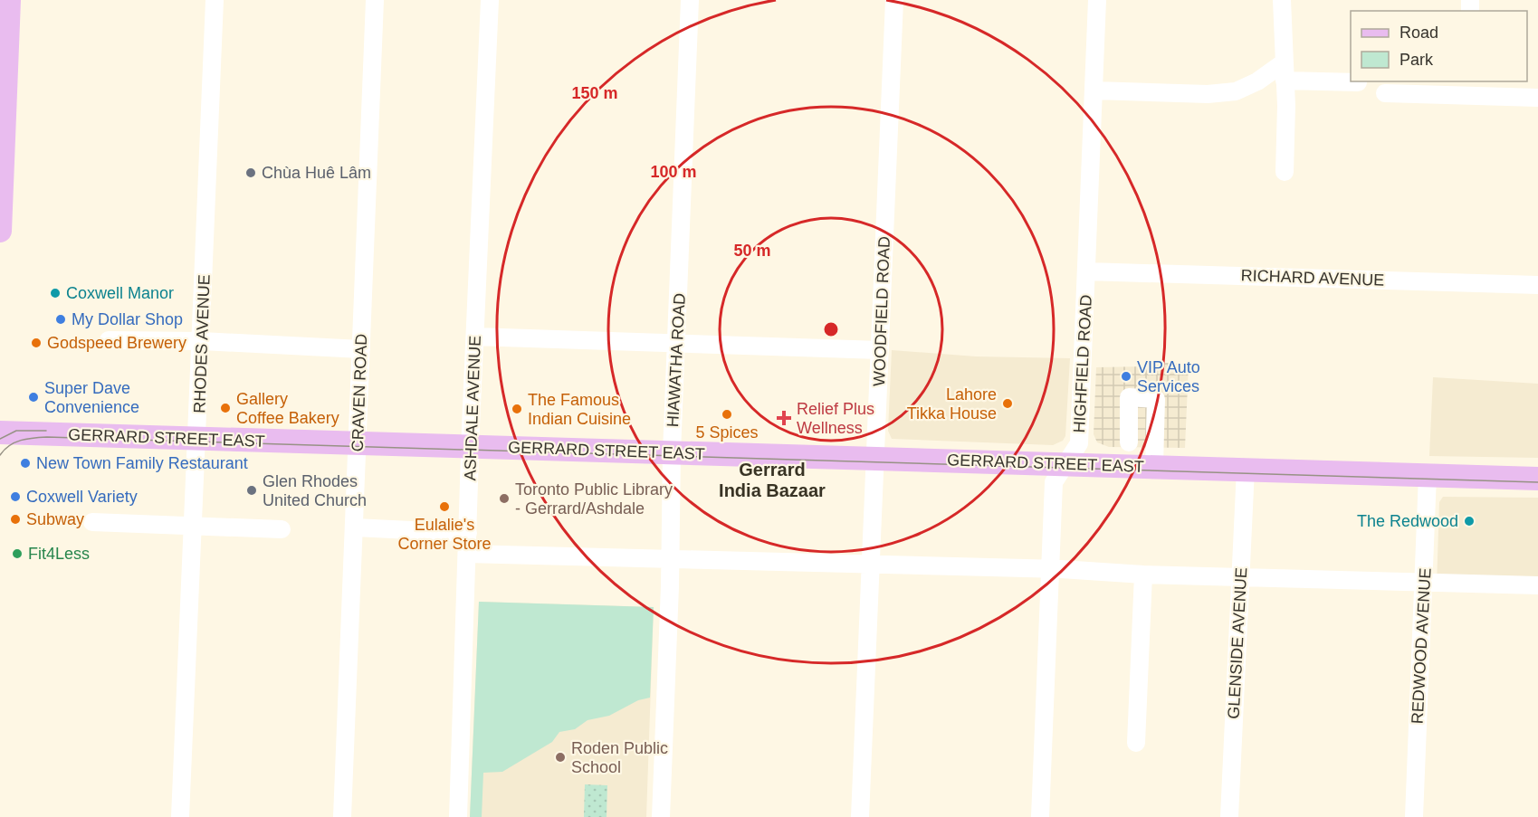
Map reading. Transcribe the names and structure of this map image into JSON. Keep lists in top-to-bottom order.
{
  "streets": {
    "main road": ["GERRARD STREET EAST"],
    "street": [
      "RICHARD AVENUE",
      "WOODFIELD ROAD",
      "RHODES AVENUE",
      "HIAWATHA ROAD",
      "HIGHFIELD ROAD",
      "CRAVEN ROAD",
      "ASHDALE AVENUE",
      "GLENSIDE AVENUE",
      "REDWOOD AVENUE"
    ]
  },
  "crossings": [
    ["RICHARD AVENUE", "HIGHFIELD ROAD"],
    ["WOODFIELD ROAD", "GERRARD STREET EAST"],
    ["RHODES AVENUE", "GERRARD STREET EAST"],
    ["HIAWATHA ROAD", "GERRARD STREET EAST"],
    ["HIGHFIELD ROAD", "GERRARD STREET EAST"],
    ["CRAVEN ROAD", "GERRARD STREET EAST"],
    ["ASHDALE AVENUE", "GERRARD STREET EAST"],
    ["GERRARD STREET EAST", "GLENSIDE AVENUE"],
    ["GERRARD STREET EAST", "REDWOOD AVENUE"]
  ],
  "districts": ["Gerrard India Bazaar"],
  "places": {
    "other": [
      "Chùa Huê Lâm",
      "Coxwell Manor",
      "My Dollar Shop",
      "Godspeed Brewery",
      "VIP Auto Services",
      "Super Dave Convenience",
      "Lahore Tikka House",
      "Gallery Coffee Bakery",
      "The Famous Indian Cuisine",
      "5 Spices",
      "New Town Family Restaurant",
      "Glen Rhodes United Church",
      "Coxwell Variety",
      "Toronto Public Library - Gerrard/Ashdale",
      "Eulalie's Corner Store",
      "Subway",
      "The Redwood",
      "Fit4Less",
      "Roden Public School"
    ],
    "health": ["Relief Plus Wellness"]
  },
  "legend": ["Road", "Park"],
  "rings": ["150 m", "100 m", "50 m"]
}
